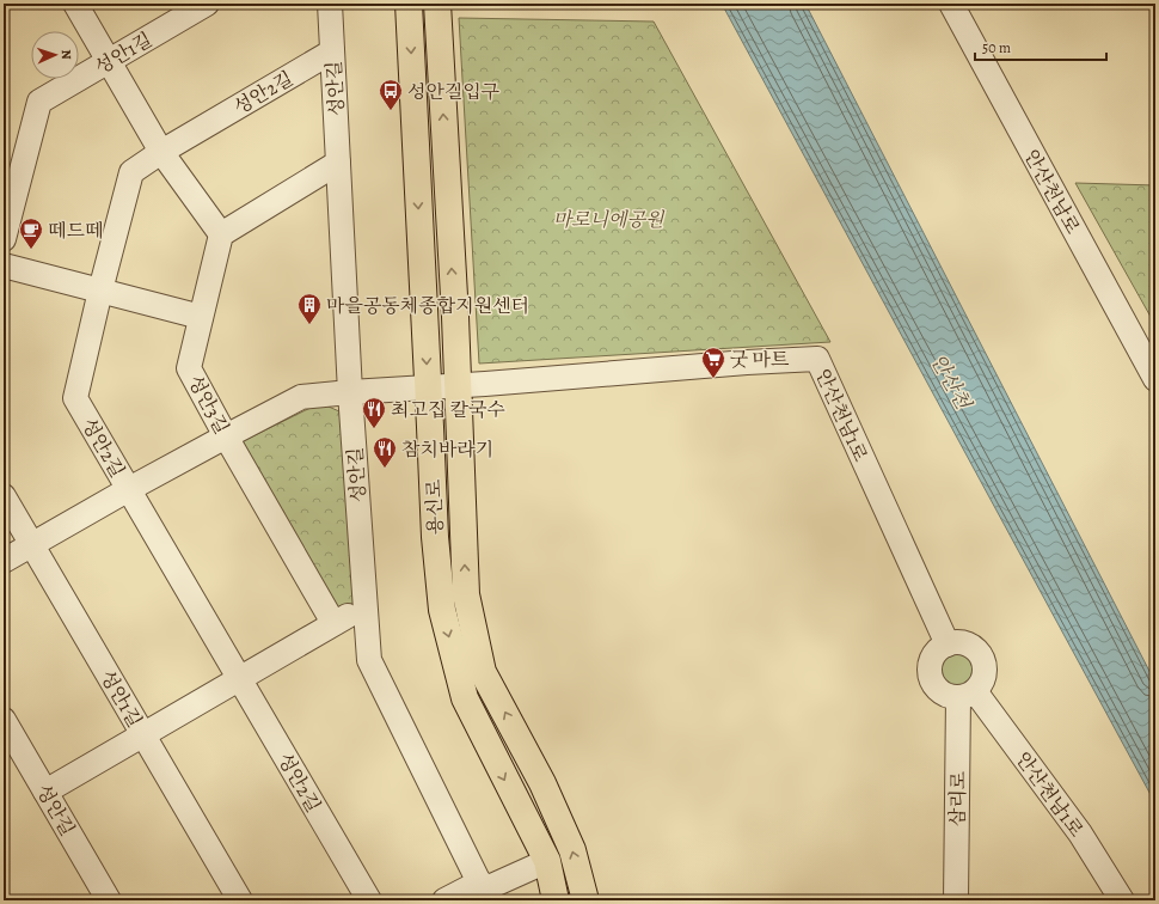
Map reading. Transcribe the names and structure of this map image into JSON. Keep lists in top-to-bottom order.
{
  "streets": {
    "main road": ["용신로"],
    "street": [
      "성안1길",
      "성안길",
      "성안2길",
      "안산천남로",
      "성안3길",
      "안산천남1로",
      "삼리로"
    ]
  },
  "crossings": [
    ["성안1길", "안산천남1로"],
    ["성안길", "성안2길"],
    ["성안길", "안산천남1로"],
    ["성안2길", "안산천남1로"],
    ["성안3길", "안산천남1로"],
    ["안산천남1로", "용신로"],
    ["안산천남1로", "삼리로"]
  ],
  "water": ["안산천"],
  "parks": ["마로니에공원"],
  "places": {
    "bus stop": ["성안길입구"],
    "cafe": ["떼드떼"],
    "building": ["마을공동체종합지원센터"],
    "supermarket": ["굿 마트"],
    "restaurant": ["최고집 칼국수", "참치바라기"]
  },
  "scale_bar": "50 m",
  "north": "right"
}
